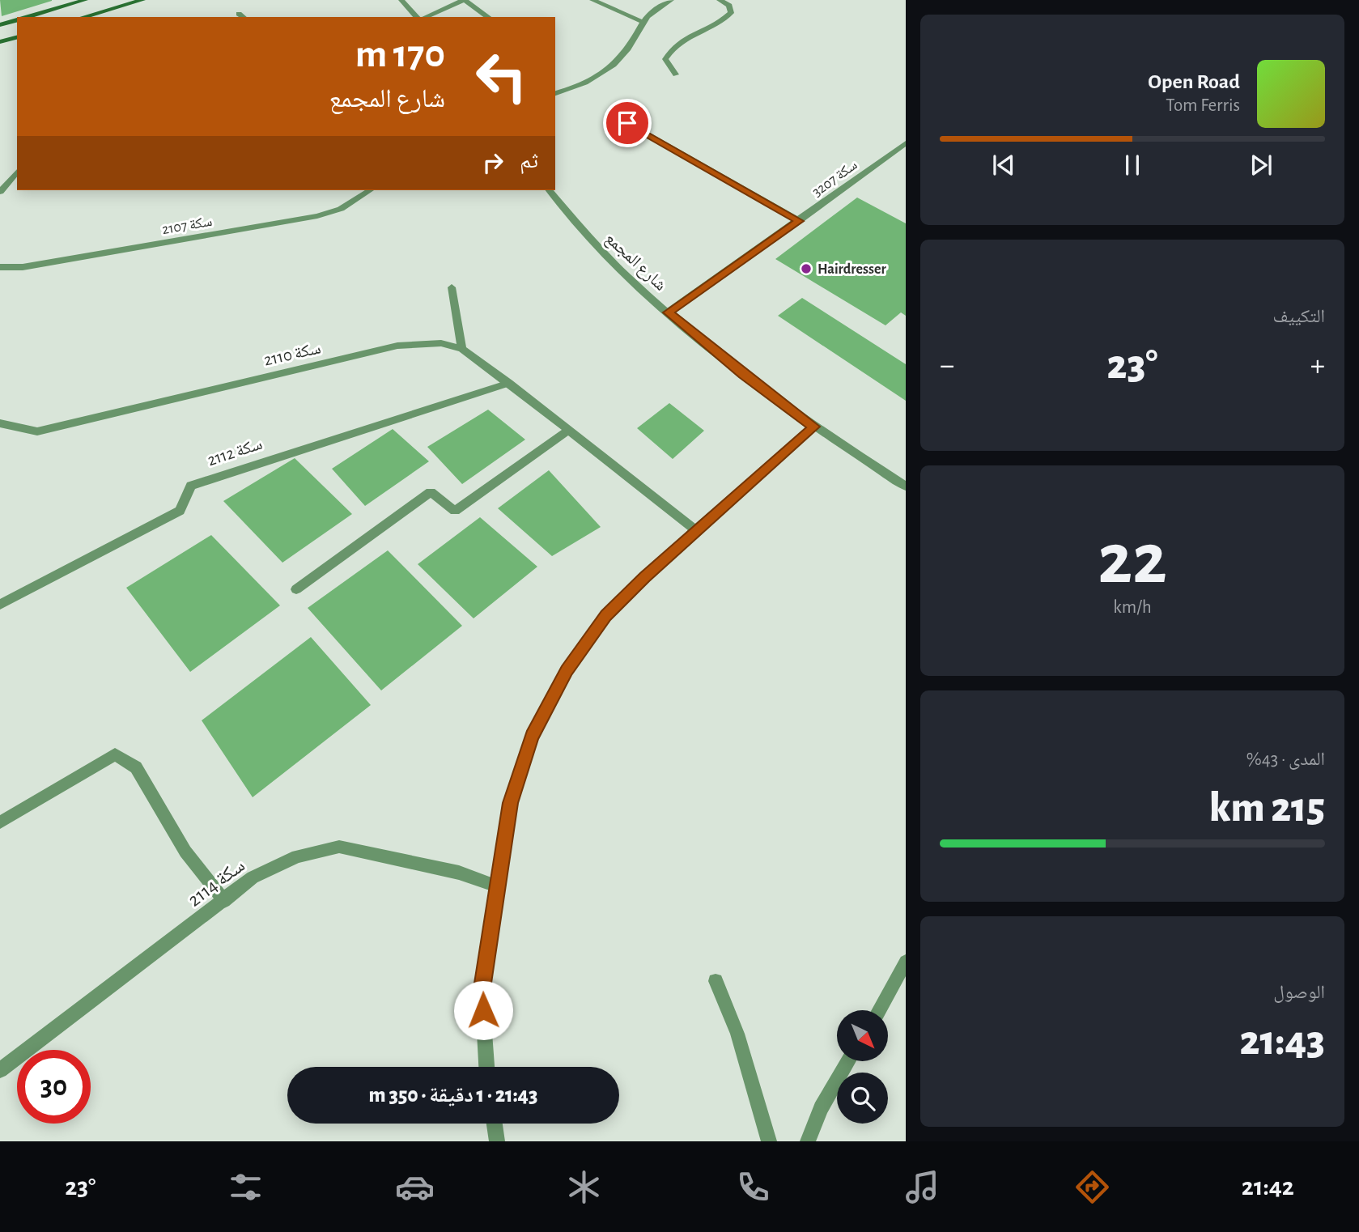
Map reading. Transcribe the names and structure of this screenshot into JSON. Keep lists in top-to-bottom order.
{
  "streets": {
    "street": [
      "سكة 3207",
      "سكة 2107",
      "شارع المجمع",
      "سكة 2110",
      "سكة 2112",
      "سكة 2114"
    ]
  },
  "crossings": [
    ["سكة 3207", "شارع المجمع"],
    ["سكة 2110", "سكة 2112"]
  ],
  "places": ["Hairdresser"],
  "north": "bottom right",
  "page": {
    "turn": ["170 m", "شارع المجمع"],
    "song": ["Open Road", "Tom Ferris"],
    "then": "ثم",
    "tile": [
      "التكييف",
      ["22", "km/h"],
      ["المدى · 43%", "215 km"],
      ["الوصول", "21:43"]
    ],
    "heat": ["−", "23°", "+"],
    "limit": "30",
    "trip": "21:43 · 1 دقيقة · 350 m",
    "tabs": ["21:42", "23°"]
  }
}
